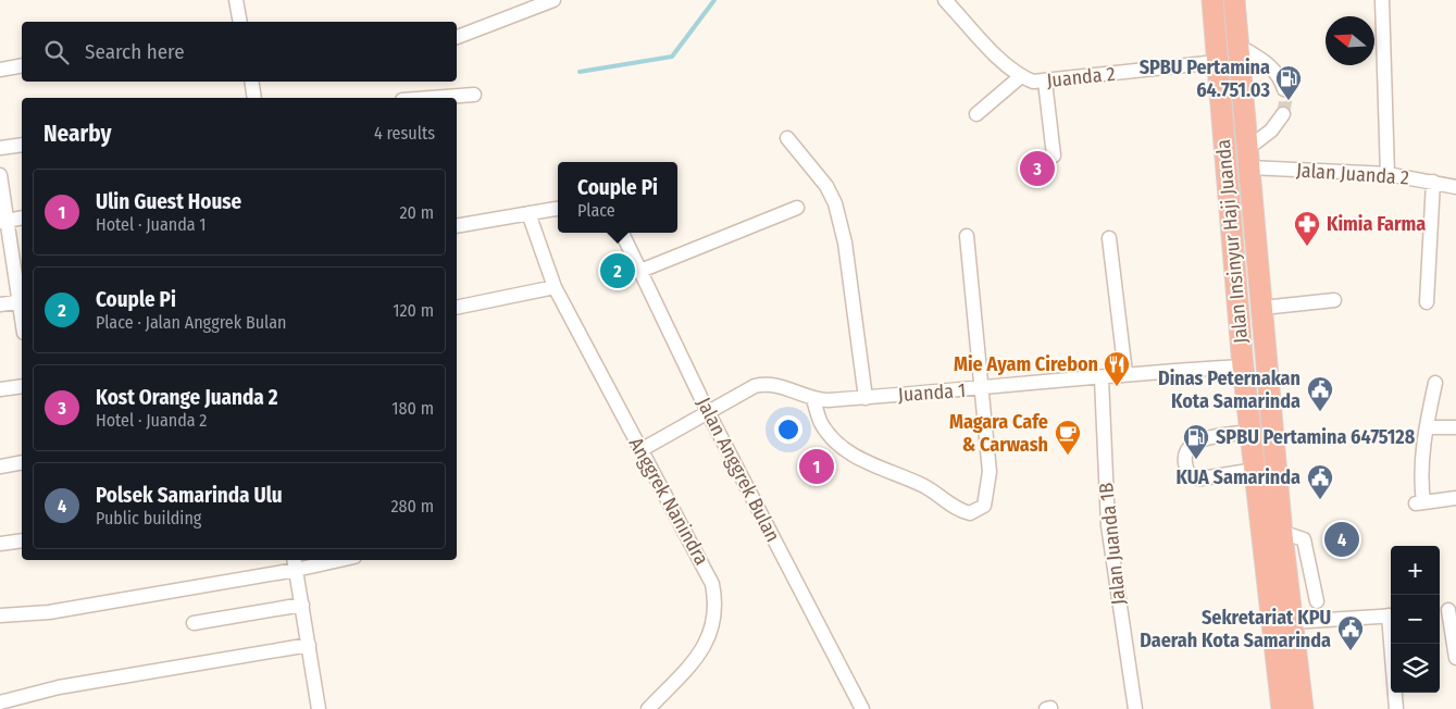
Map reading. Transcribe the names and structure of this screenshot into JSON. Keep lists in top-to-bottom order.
{
  "streets": {
    "highway": ["Jalan Insinyur Haji Juanda"],
    "street": [
      "Juanda 2",
      "Jalan Juanda 2",
      "Juanda 1",
      "Jalan Anggrek Bulan",
      "Anggrek Nanindra",
      "Jalan Juanda 1B"
    ]
  },
  "crossings": [
    ["Juanda 2", "Jalan Insinyur Haji Juanda"],
    ["Jalan Juanda 2", "Jalan Insinyur Haji Juanda"],
    ["Jalan Insinyur Haji Juanda", "Juanda 1"],
    ["Juanda 1", "Jalan Anggrek Bulan"],
    ["Juanda 1", "Anggrek Nanindra"],
    ["Juanda 1", "Jalan Juanda 1B"]
  ],
  "places": {
    "fuel station": ["SPBU Pertamina 64.751.03", "SPBU Pertamina 6475128"],
    "pharmacy": ["Kimia Farma"],
    "restaurant": ["Mie Ayam Cirebon"],
    "public building": ["Dinas Peternakan Kota Samarinda", "KUA Samarinda", "Sekretariat KPU Daerah Kota Samarinda"],
    "cafe": ["Magara Cafe & Carwash"]
  },
  "north": "left",
  "page": {
    "search": "Search here",
    "heading": ["Nearby", "4 results"],
    "pins": [
      "3",
      "2",
      "1",
      "4"
    ],
    "popup": ["Couple Pi", "Place"],
    "list": [
      {
        "mark": "1",
        "name": "Ulin Guest House",
        "note": "Hotel · Juanda 1",
        "value": "20 m"
      },
      {
        "mark": "2",
        "name": "Couple Pi",
        "note": "Place · Jalan Anggrek Bulan",
        "value": "120 m"
      },
      {
        "mark": "3",
        "name": "Kost Orange Juanda 2",
        "note": "Hotel · Juanda 2",
        "value": "180 m"
      },
      {
        "mark": "4",
        "name": "Polsek Samarinda Ulu",
        "note": "Public building",
        "value": "280 m"
      }
    ],
    "map_buttons": ["+", "−"]
  }
}
